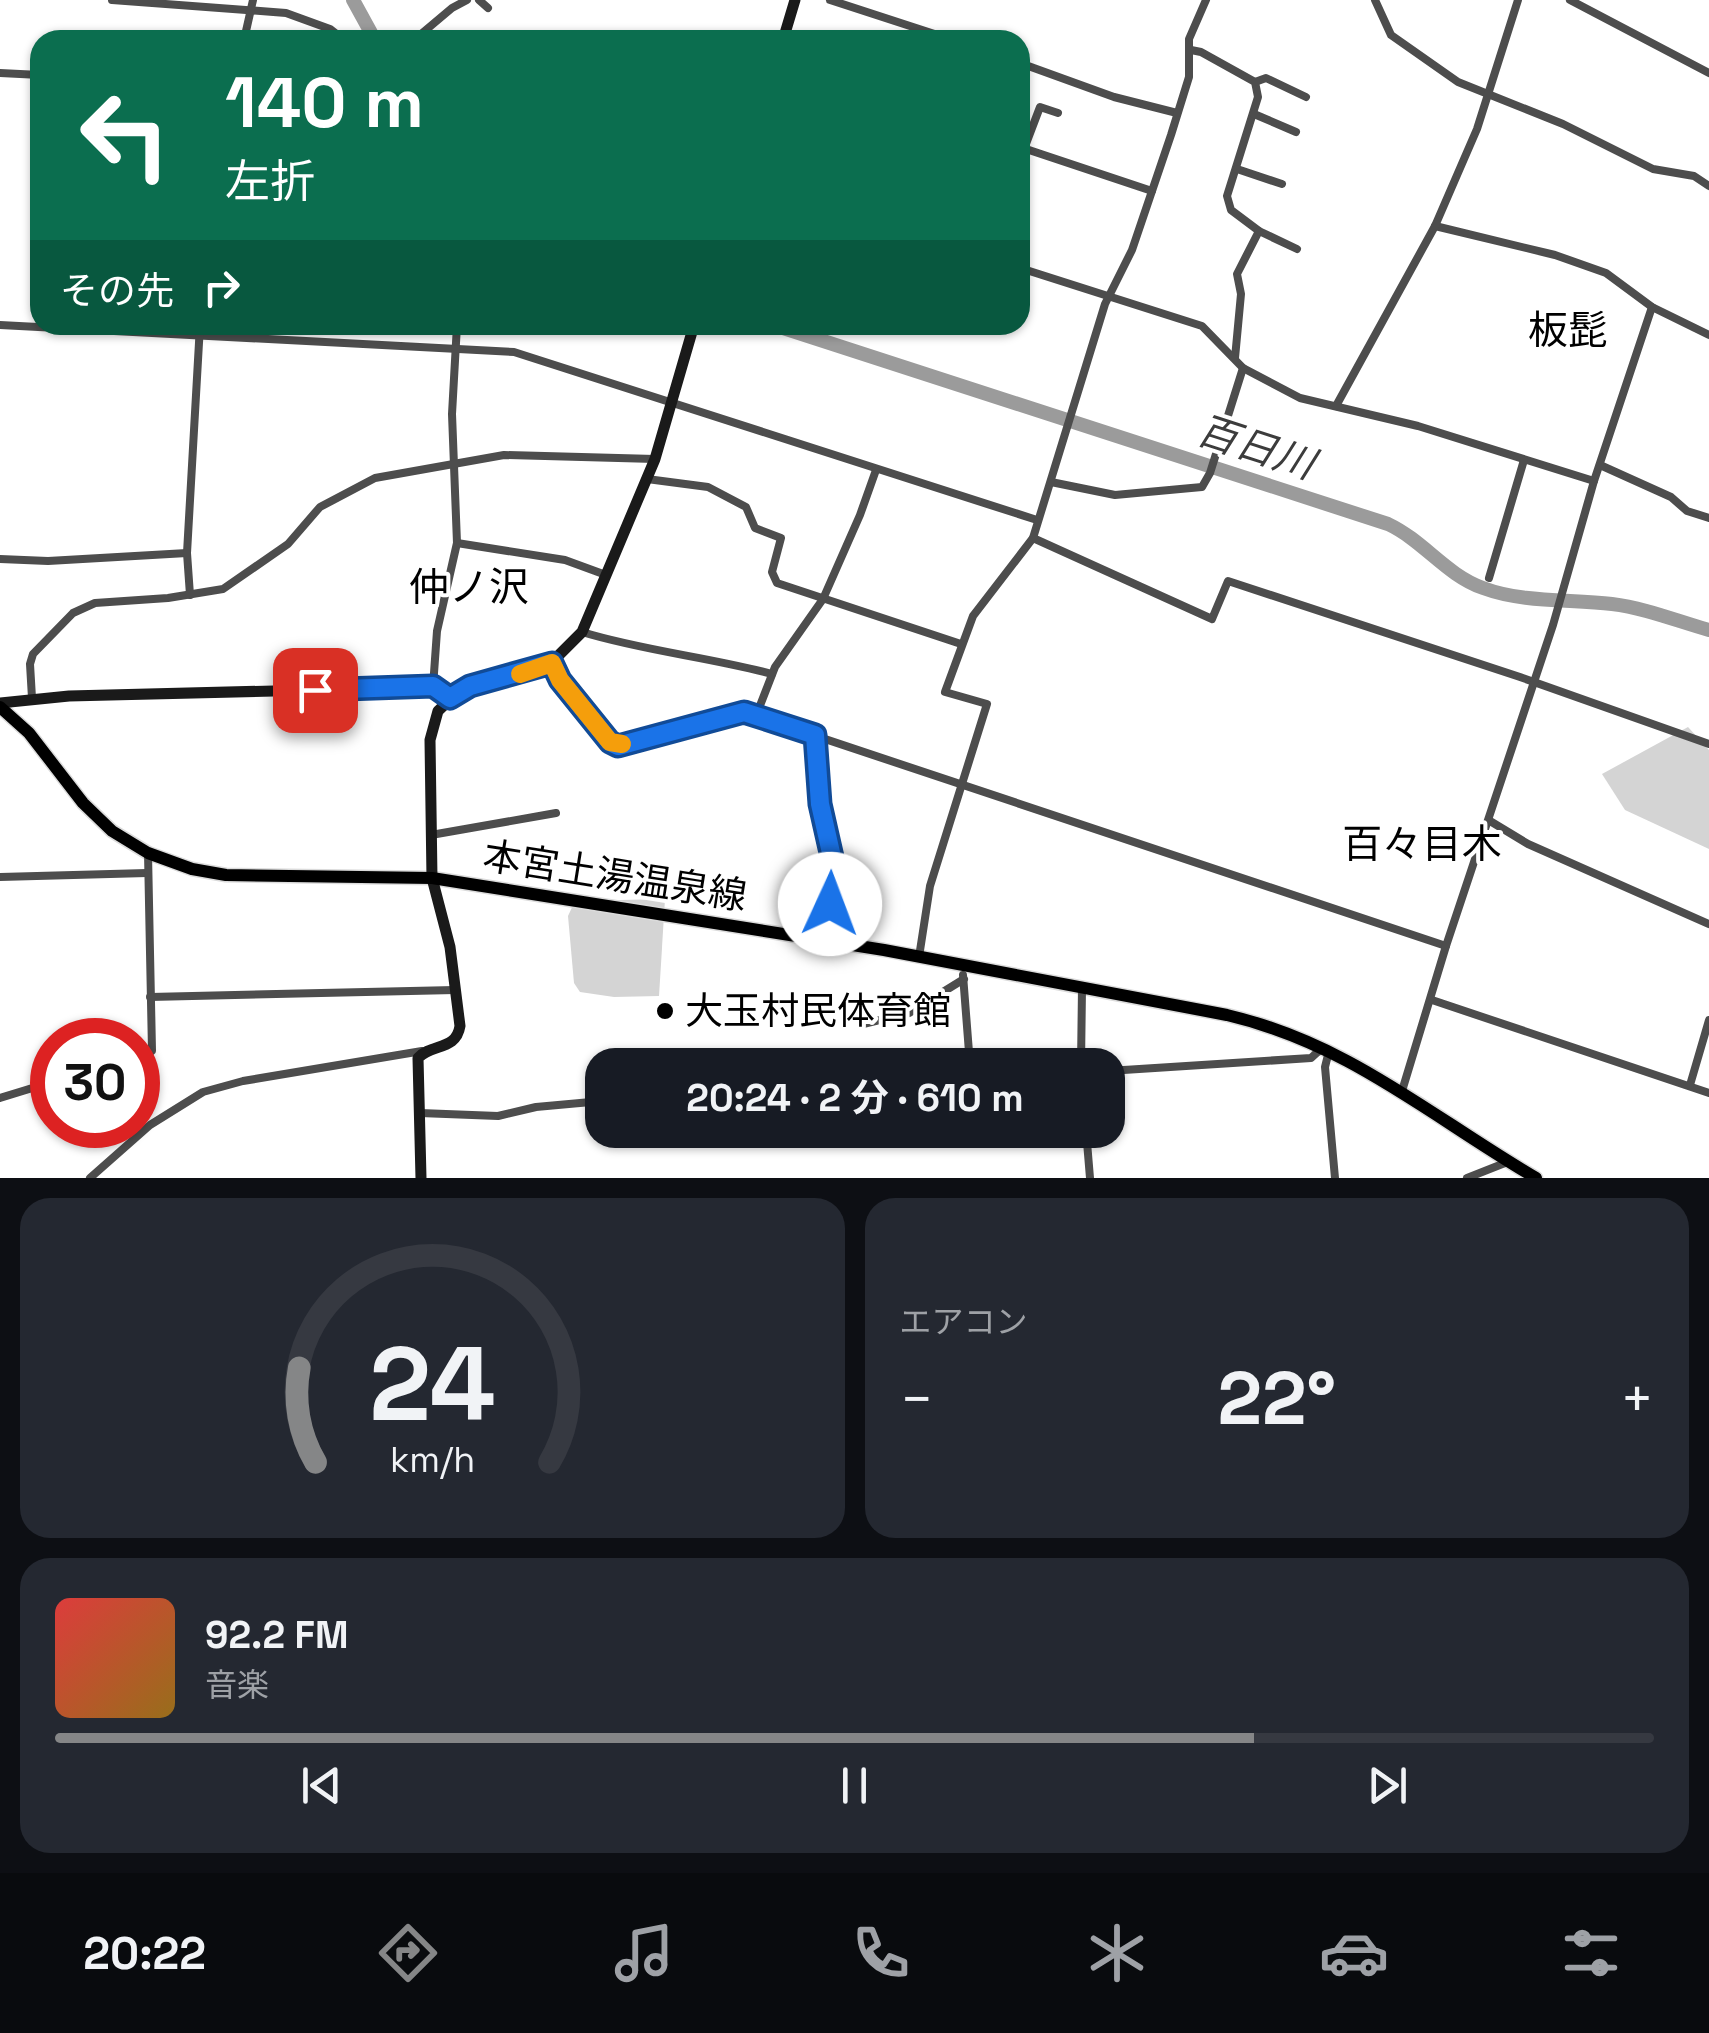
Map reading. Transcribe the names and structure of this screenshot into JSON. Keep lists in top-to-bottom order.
{
  "streets": {
    "main road": ["本宮土湯温泉線"]
  },
  "districts": ["板髭", "仲ノ沢", "百々目木"],
  "water": ["百日川"],
  "places": ["大玉村民体育館"],
  "page": {
    "turn": ["140 m", "左折"],
    "then": "その先",
    "limit": "30",
    "trip": "20:24 · 2 分 · 610 m",
    "tile": "エアコン",
    "heat": ["−", "22°", "+"],
    "song": ["92.2 FM", "音楽"],
    "tabs": "20:22",
    "gauge": ["24", "km/h"]
  }
}
